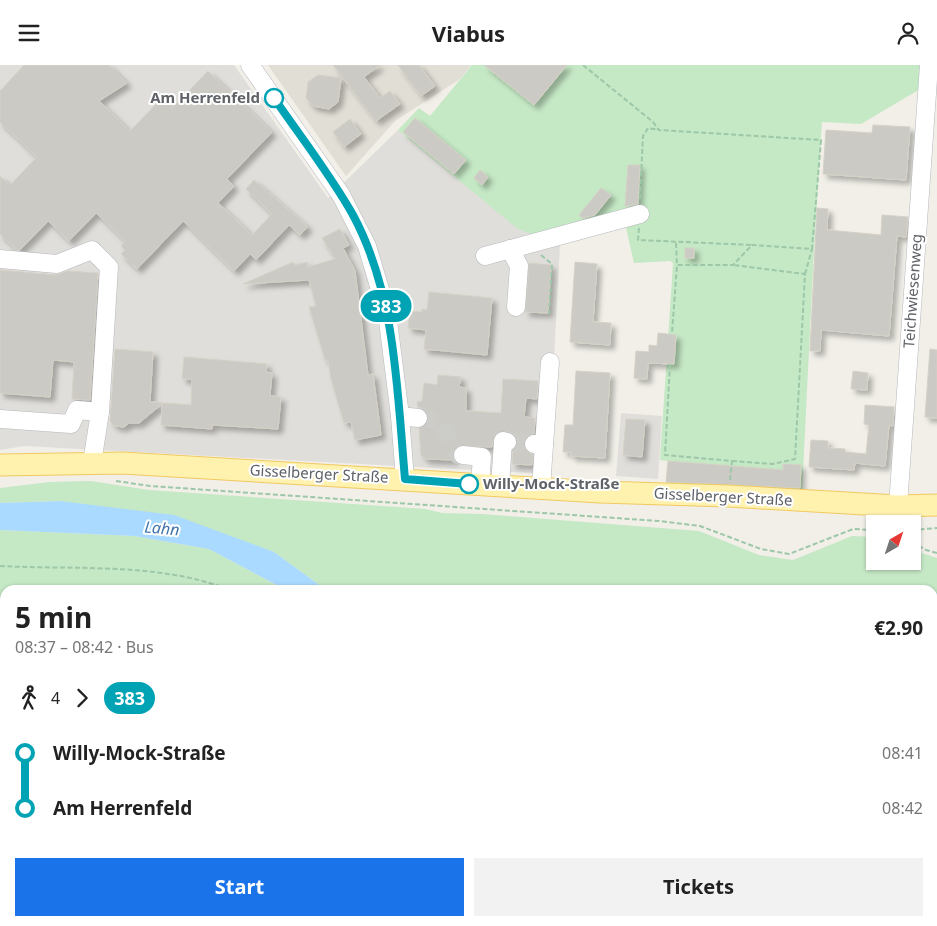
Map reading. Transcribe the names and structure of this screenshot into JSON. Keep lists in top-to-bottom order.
{
  "streets": {
    "main road": ["Gisselberger Straße"],
    "street": ["Teichwiesenweg"]
  },
  "crossings": [
    ["Teichwiesenweg", "Gisselberger Straße"]
  ],
  "water": ["Lahn"],
  "places": ["Am Herrenfeld", "Willy-Mock-Straße"],
  "lines": ["bus line 383"],
  "north": "top right",
  "page": {
    "header": "Viabus",
    "on_map": "383",
    "heading": ["5 min", "08:37 – 08:42 · Bus", "€2.90"],
    "legs": ["4", "383"],
    "list": [
      {
        "name": "Willy-Mock-Straße",
        "value": "08:41"
      },
      {
        "name": "Am Herrenfeld",
        "value": "08:42"
      }
    ],
    "buttons": ["Start", "Tickets"]
  }
}
